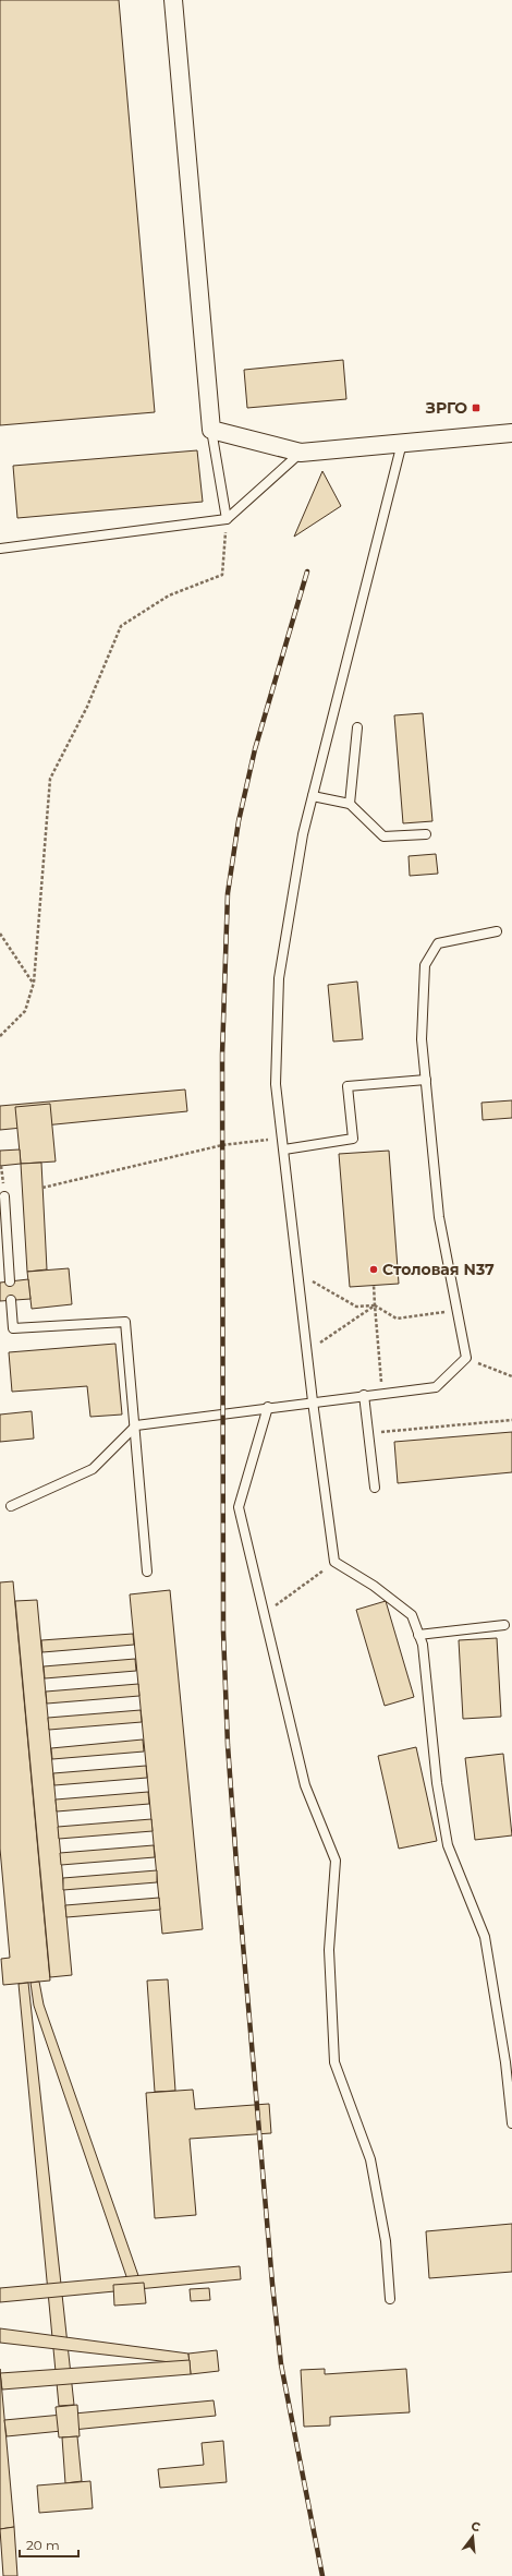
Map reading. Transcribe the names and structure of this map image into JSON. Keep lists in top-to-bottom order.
{
  "places": {
    "transit": ["ЗРГО"],
    "other": ["Столовая N37"]
  },
  "scale_bar": "20 m",
  "north": "top"
}
